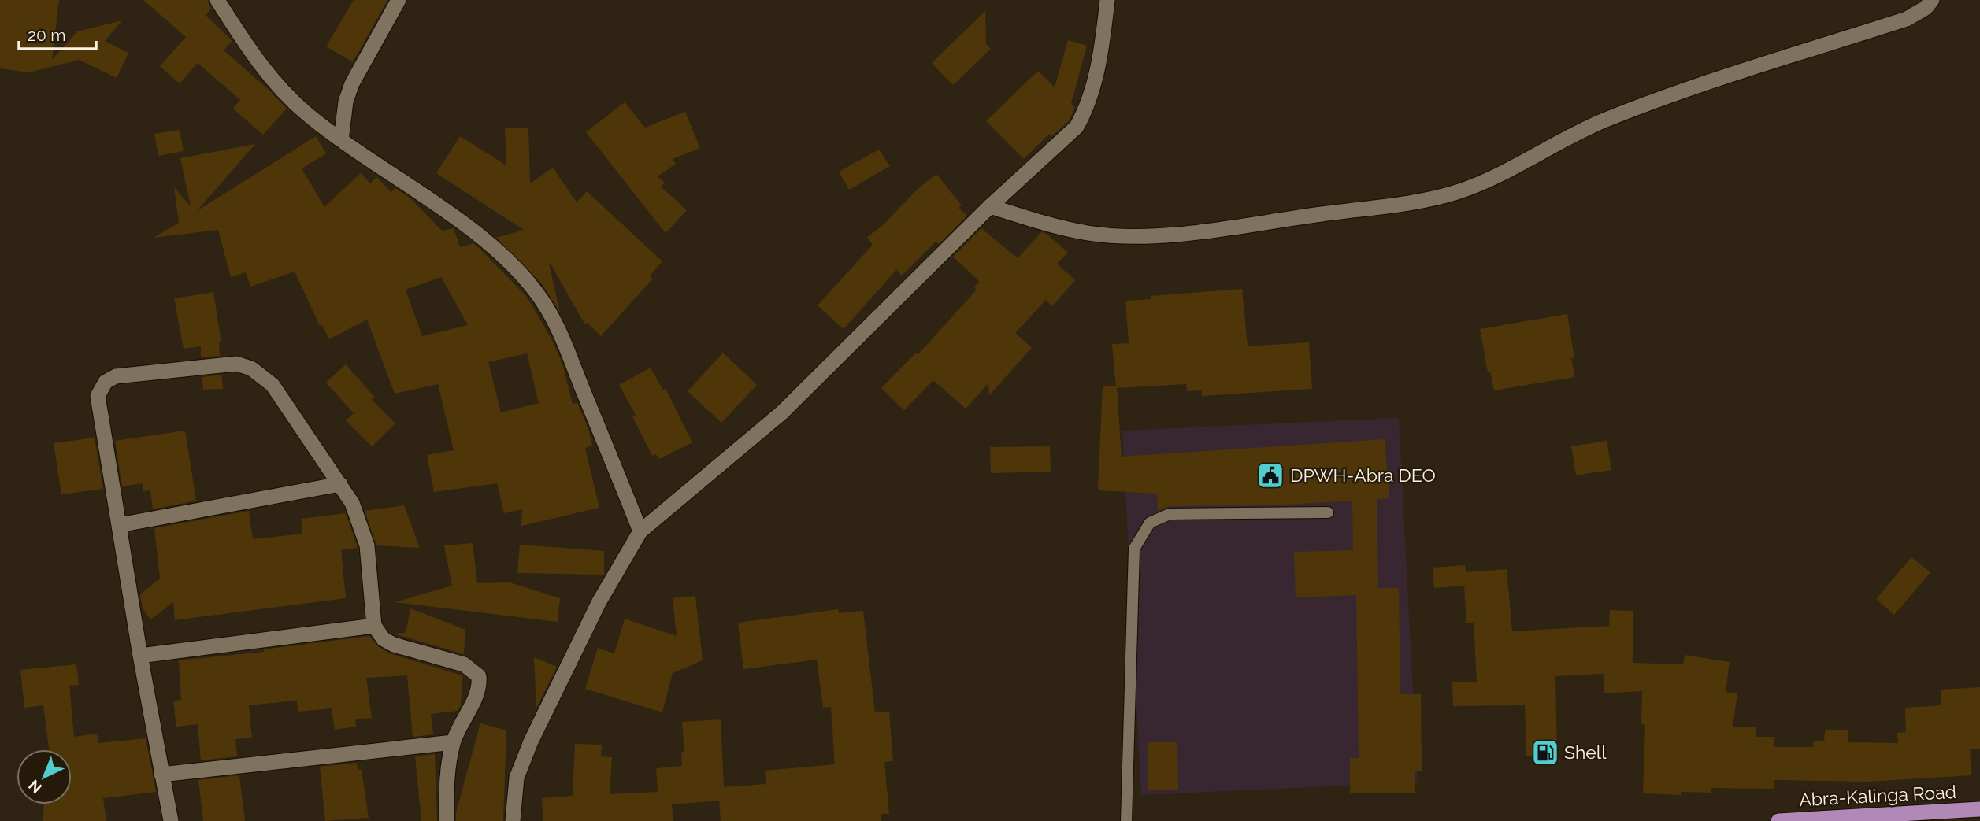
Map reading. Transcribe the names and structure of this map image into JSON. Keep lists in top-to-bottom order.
{
  "streets": {
    "main road": ["Abra-Kalinga Road"]
  },
  "places": {
    "public building": ["DPWH-Abra DEO"],
    "fuel station": ["Shell"]
  },
  "scale_bar": "20 m",
  "north": "bottom left"
}
